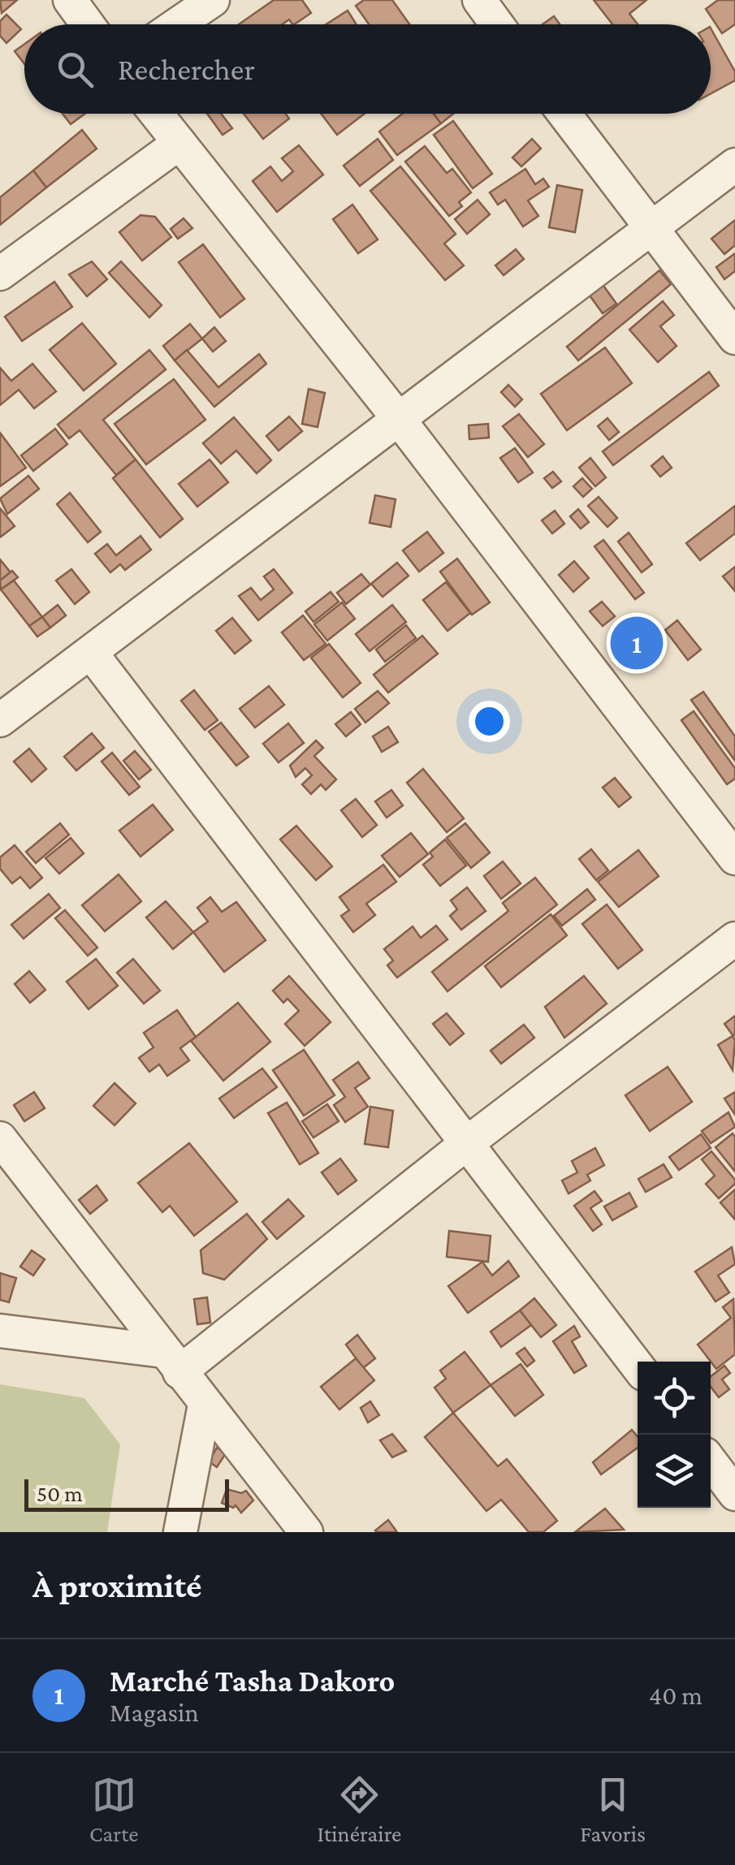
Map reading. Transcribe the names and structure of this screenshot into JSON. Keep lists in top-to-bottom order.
{
  "scale_bar": "50 m",
  "page": {
    "search": "Rechercher",
    "pins": "1",
    "scale": "50 m",
    "heading": "À proximité",
    "list": [
      {
        "mark": "1",
        "name": "Marché Tasha Dakoro",
        "note": "Magasin",
        "value": "40 m"
      }
    ],
    "nav": ["Carte", "Itinéraire", "Favoris"]
  }
}
